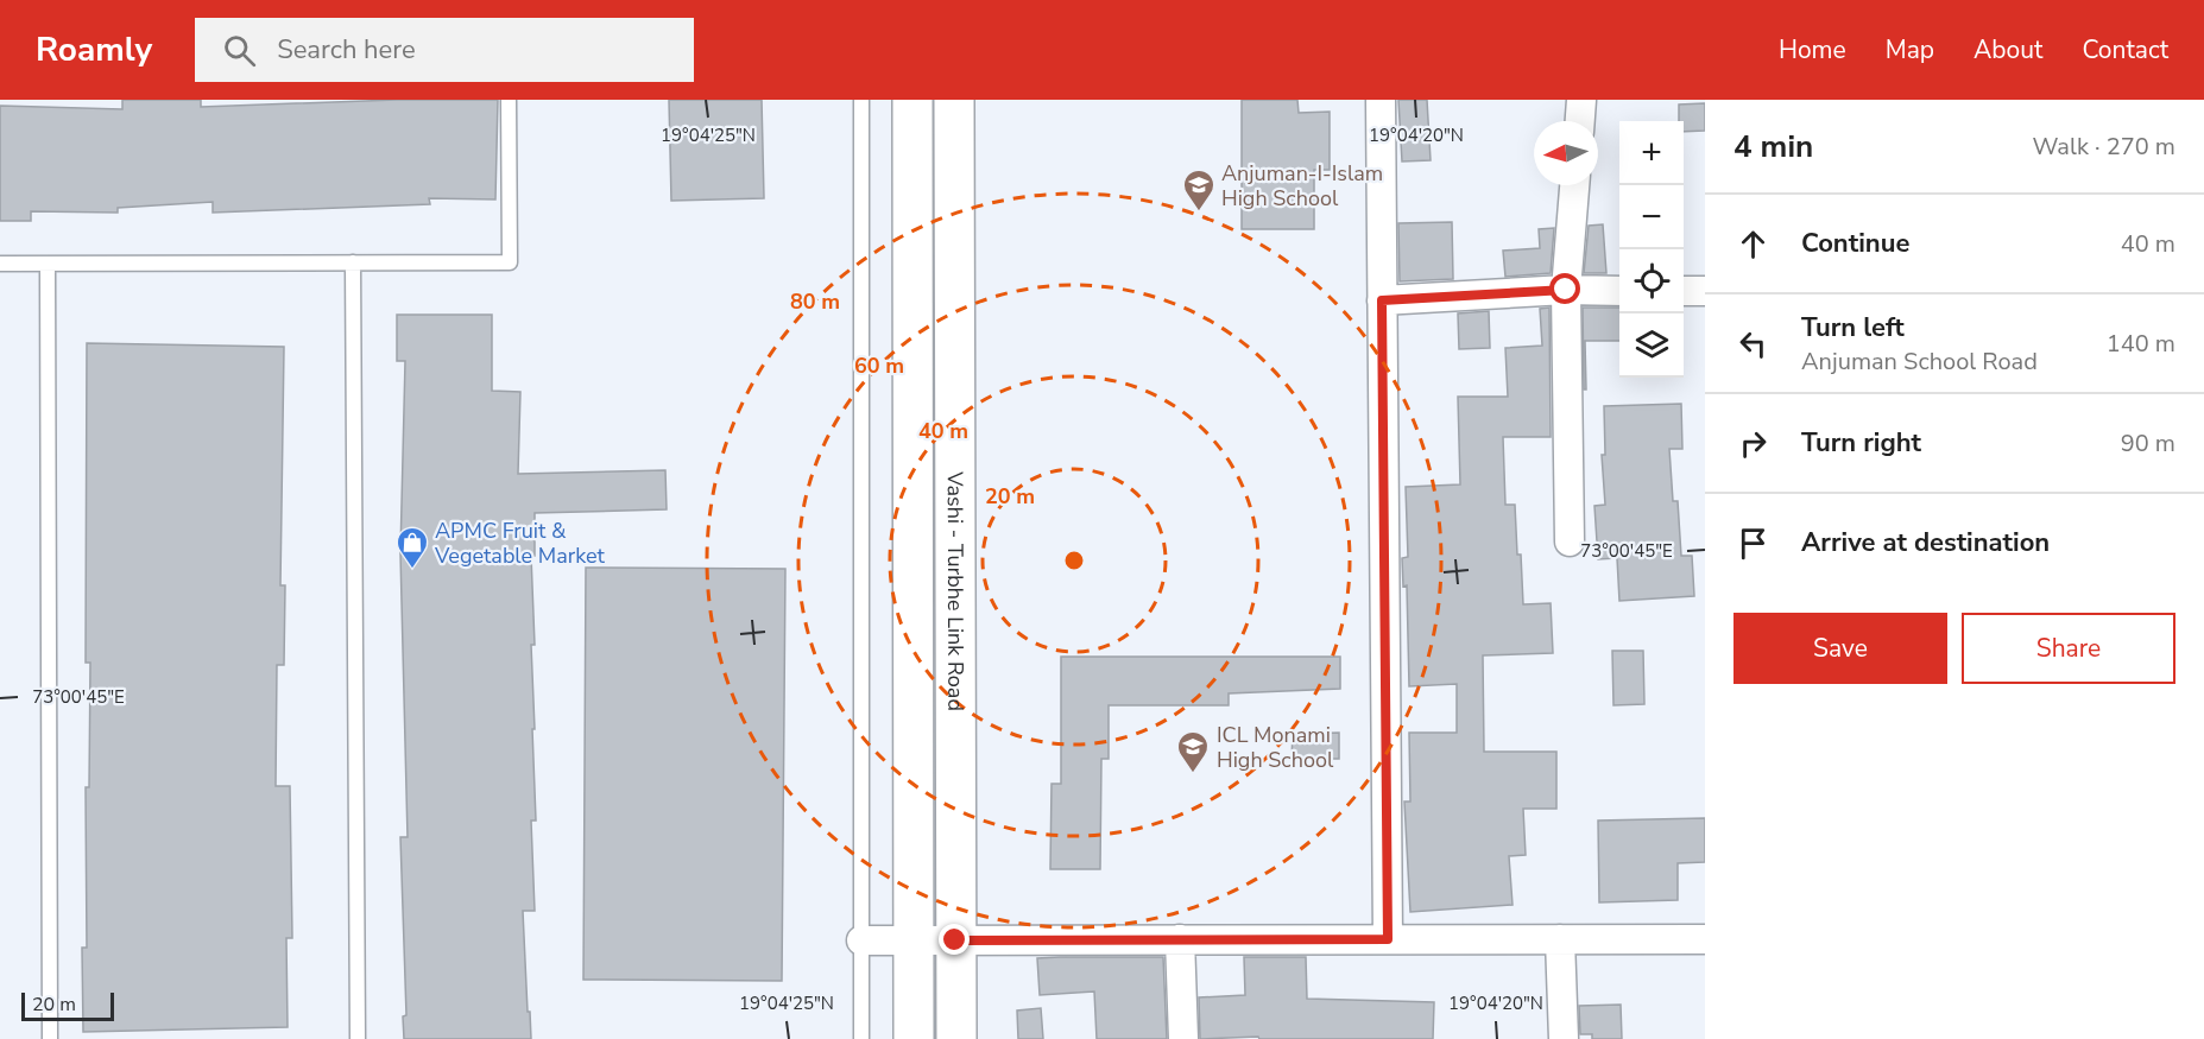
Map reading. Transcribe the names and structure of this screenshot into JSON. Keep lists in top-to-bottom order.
{
  "streets": {
    "main road": ["Vashi - Turbhe Link Road"]
  },
  "places": {
    "school or university": ["Anjuman-I-Islam High School", "ICL Monami High School"],
    "shop": ["APMC Fruit & Vegetable Market"]
  },
  "scale_bar": "20 m",
  "north": "left",
  "page": {
    "header": "Roamly",
    "search": "Search here",
    "nav": [
      "Home",
      "Map",
      "About",
      "Contact"
    ],
    "heading": ["4 min", "Walk · 270 m"],
    "map_buttons": ["+", "−"],
    "list": [
      ["Continue", "40 m"],
      ["Turn left", "Anjuman School Road", "140 m"],
      ["Turn right", "90 m"],
      "Arrive at destination"
    ],
    "buttons": ["Save", "Share"],
    "scale": "20 m"
  },
  "coordinates": ["19°04'25\"N", "19°04'20\"N", "73°00'45\"E"],
  "rings": [
    "80 m",
    "60 m",
    "40 m",
    "20 m"
  ]
}
